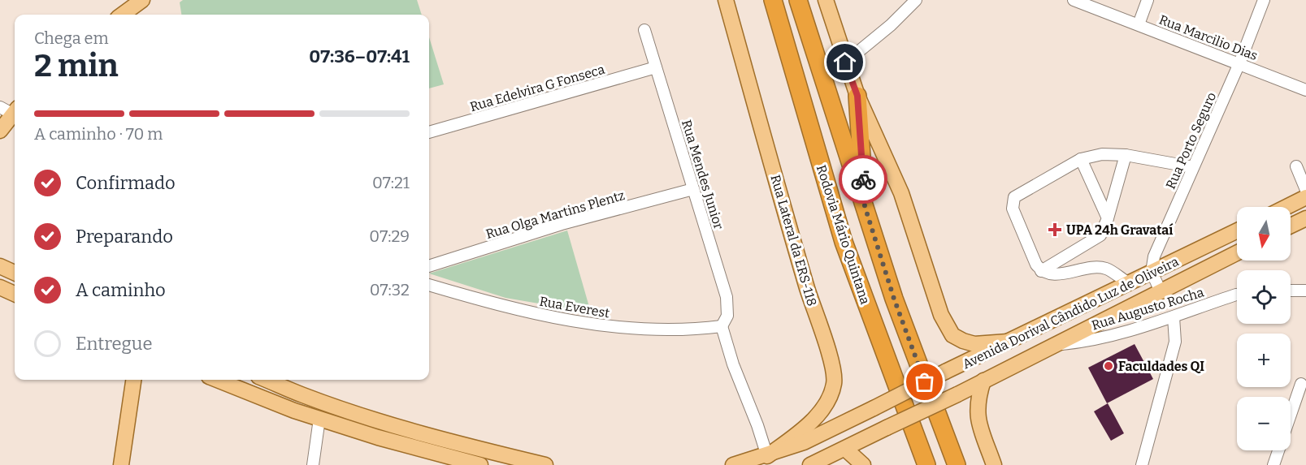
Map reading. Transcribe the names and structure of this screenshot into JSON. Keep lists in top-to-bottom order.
{
  "streets": {
    "highway": ["Rodovia Mário Quintana"],
    "main road": ["Rua Lateral da ERS-118", "Avenida Dorival Cândido Luz de Oliveira"],
    "street": [
      "Rua Marcilio Dias",
      "Rua Edelvira G Fonseca",
      "Rua Porto Seguro",
      "Rua Mendes Junior",
      "Rua Olga Martins Plentz",
      "Rua Everest",
      "Rua Augusto Rocha"
    ]
  },
  "crossings": [
    ["Rua Marcilio Dias", "Rua Porto Seguro"],
    ["Rua Edelvira G Fonseca", "Rua Mendes Junior"],
    ["Rua Porto Seguro", "Avenida Dorival Cândido Luz de Oliveira"],
    ["Rua Mendes Junior", "Rua Olga Martins Plentz"],
    ["Rua Mendes Junior", "Rua Everest"],
    ["Rua Lateral da ERS-118", "Avenida Dorival Cândido Luz de Oliveira"],
    ["Rua Augusto Rocha", "Avenida Dorival Cândido Luz de Oliveira"]
  ],
  "places": {
    "health": ["UPA 24h Gravataí"],
    "other": ["Faculdades QI"]
  },
  "north": "bottom",
  "page": {
    "heading": ["2 min", "Chega em", "07:36–07:41"],
    "bar": "A caminho · 70 m",
    "list": [
      ["Confirmado", "07:21"],
      ["Preparando", "07:29"],
      ["A caminho", "07:32"],
      "Entregue"
    ],
    "map_buttons": ["+", "−"]
  }
}
